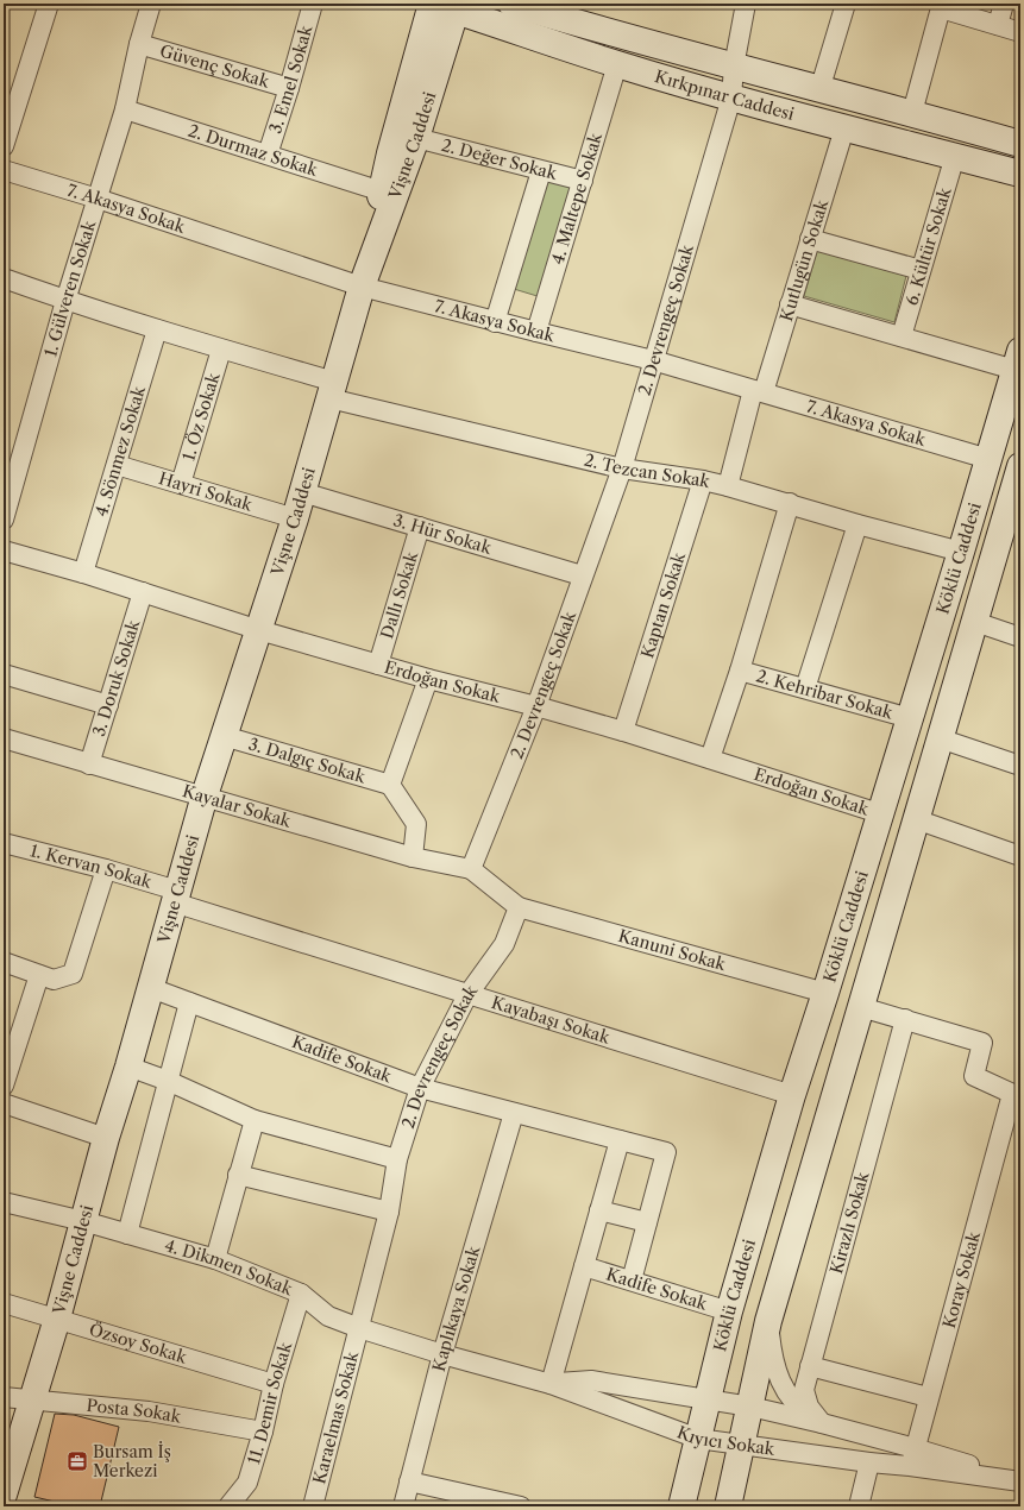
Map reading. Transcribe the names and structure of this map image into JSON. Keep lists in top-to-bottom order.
{
  "streets": {
    "main road": ["Kırkpınar Caddesi", "Vişne Caddesi", "Köklü Caddesi"],
    "street": [
      "Güvenç Sokak",
      "3. Emel Sokak",
      "2. Durmaz Sokak",
      "2. Değer Sokak",
      "4. Maltepe Sokak",
      "7. Akasya Sokak",
      "6. Kültür Sokak",
      "Kutlugün Sokak",
      "1. Gülveren Sokak",
      "2. Devrengeç Sokak",
      "1. Öz Sokak",
      "4. Sönmez Sokak",
      "2. Tezcan Sokak",
      "Hayri Sokak",
      "3. Hür Sokak",
      "Dallı Sokak",
      "Kaptan Sokak",
      "3. Doruk Sokak",
      "Erdoğan Sokak",
      "2. Kehribar Sokak",
      "3. Dalgıç Sokak",
      "Kayalar Sokak",
      "1. Kervan Sokak",
      "Kanuni Sokak",
      "Kayabaşı Sokak",
      "Kadife Sokak",
      "Kirazlı Sokak",
      "4. Dikmen Sokak",
      "Koray Sokak",
      "Kaplıkaya Sokak",
      "Özsoy Sokak",
      "11. Demir Sokak",
      "Posta Sokak",
      "Karaelmas Sokak",
      "Kıyıcı Sokak"
    ]
  },
  "crossings": [
    ["Güvenç Sokak", "3. Emel Sokak"],
    ["Güvenç Sokak", "1. Gülveren Sokak"],
    ["3. Emel Sokak", "2. Durmaz Sokak"],
    ["Kırkpınar Caddesi", "Vişne Caddesi"],
    ["Kırkpınar Caddesi", "4. Maltepe Sokak"],
    ["Kırkpınar Caddesi", "6. Kültür Sokak"],
    ["Kırkpınar Caddesi", "Kutlugün Sokak"],
    ["Kırkpınar Caddesi", "2. Devrengeç Sokak"],
    ["Vişne Caddesi", "2. Durmaz Sokak"],
    ["Vişne Caddesi", "2. Değer Sokak"],
    ["Vişne Caddesi", "7. Akasya Sokak"],
    ["Vişne Caddesi", "2. Tezcan Sokak"],
    ["Vişne Caddesi", "Hayri Sokak"],
    ["Vişne Caddesi", "3. Hür Sokak"],
    ["Vişne Caddesi", "Erdoğan Sokak"],
    ["Vişne Caddesi", "3. Dalgıç Sokak"],
    ["Vişne Caddesi", "Kayalar Sokak"],
    ["Vişne Caddesi", "1. Kervan Sokak"],
    ["Vişne Caddesi", "Kayabaşı Sokak"],
    ["Vişne Caddesi", "Kadife Sokak"],
    ["Vişne Caddesi", "4. Dikmen Sokak"],
    ["Vişne Caddesi", "Özsoy Sokak"],
    ["Vişne Caddesi", "Posta Sokak"],
    ["2. Durmaz Sokak", "1. Gülveren Sokak"],
    ["2. Değer Sokak", "4. Maltepe Sokak"],
    ["4. Maltepe Sokak", "7. Akasya Sokak"],
    ["7. Akasya Sokak", "Kutlugün Sokak"],
    ["7. Akasya Sokak", "1. Gülveren Sokak"],
    ["7. Akasya Sokak", "2. Devrengeç Sokak"],
    ["7. Akasya Sokak", "Köklü Caddesi"],
    ["Kutlugün Sokak", "2. Tezcan Sokak"],
    ["1. Gülveren Sokak", "2. Tezcan Sokak"],
    ["2. Devrengeç Sokak", "2. Tezcan Sokak"],
    ["2. Devrengeç Sokak", "3. Hür Sokak"],
    ["2. Devrengeç Sokak", "Erdoğan Sokak"],
    ["2. Devrengeç Sokak", "Kayalar Sokak"],
    ["2. Devrengeç Sokak", "Kanuni Sokak"],
    ["2. Devrengeç Sokak", "Kayabaşı Sokak"],
    ["2. Devrengeç Sokak", "Kadife Sokak"],
    ["2. Devrengeç Sokak", "4. Dikmen Sokak"],
    ["2. Devrengeç Sokak", "Karaelmas Sokak"],
    ["1. Öz Sokak", "2. Tezcan Sokak"],
    ["1. Öz Sokak", "Hayri Sokak"],
    ["4. Sönmez Sokak", "2. Tezcan Sokak"],
    ["4. Sönmez Sokak", "Hayri Sokak"],
    ["4. Sönmez Sokak", "Erdoğan Sokak"],
    ["2. Tezcan Sokak", "Köklü Caddesi"],
    ["2. Tezcan Sokak", "Kaptan Sokak"],
    ["2. Tezcan Sokak", "2. Kehribar Sokak"],
    ["3. Hür Sokak", "Dallı Sokak"],
    ["Köklü Caddesi", "Erdoğan Sokak"],
    ["Köklü Caddesi", "2. Kehribar Sokak"],
    ["Köklü Caddesi", "Kanuni Sokak"],
    ["Köklü Caddesi", "Kayabaşı Sokak"],
    ["Köklü Caddesi", "Kadife Sokak"],
    ["Köklü Caddesi", "Kıyıcı Sokak"],
    ["Dallı Sokak", "Erdoğan Sokak"],
    ["Kaptan Sokak", "Erdoğan Sokak"],
    ["3. Doruk Sokak", "Erdoğan Sokak"],
    ["3. Doruk Sokak", "Kayalar Sokak"],
    ["Erdoğan Sokak", "2. Kehribar Sokak"],
    ["1. Kervan Sokak", "Kayabaşı Sokak"],
    ["Kadife Sokak", "Kaplıkaya Sokak"],
    ["Kadife Sokak", "Kıyıcı Sokak"],
    ["4. Dikmen Sokak", "Kaplıkaya Sokak"],
    ["4. Dikmen Sokak", "11. Demir Sokak"],
    ["4. Dikmen Sokak", "Karaelmas Sokak"],
    ["4. Dikmen Sokak", "Kıyıcı Sokak"],
    ["Koray Sokak", "Kıyıcı Sokak"],
    ["Kaplıkaya Sokak", "Kıyıcı Sokak"],
    ["Özsoy Sokak", "11. Demir Sokak"],
    ["11. Demir Sokak", "Posta Sokak"]
  ],
  "places": {
    "office": ["Bursam İş Merkezi"]
  }
}
